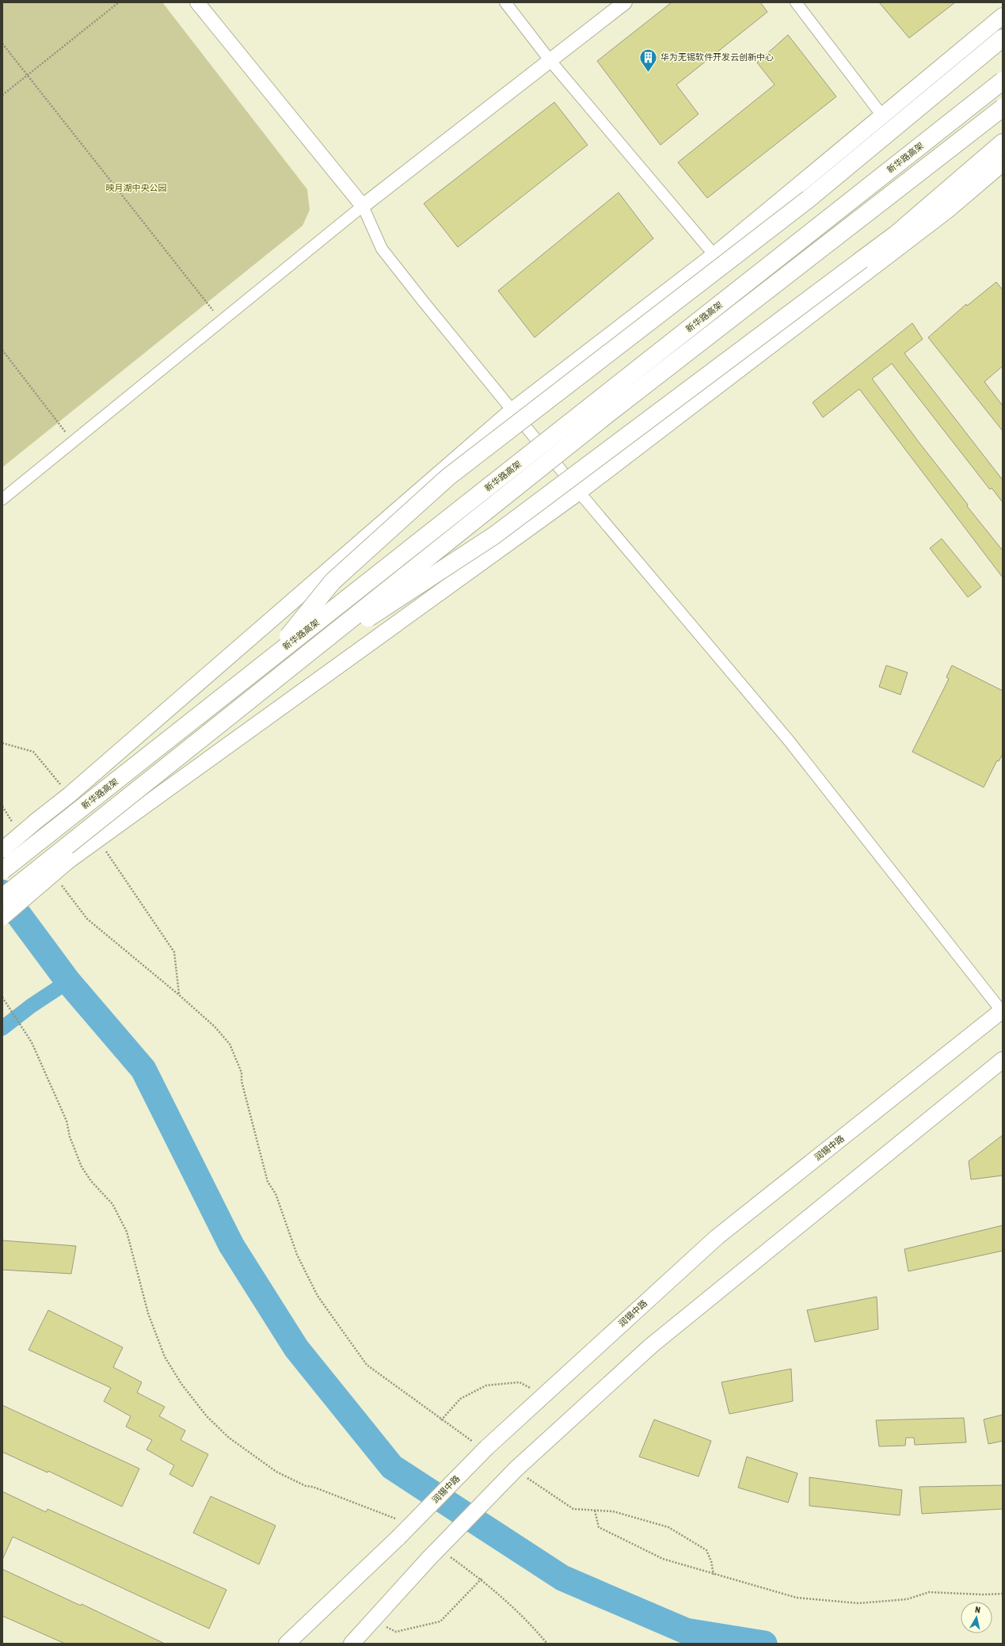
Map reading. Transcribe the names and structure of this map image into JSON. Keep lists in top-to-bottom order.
{
  "streets": {
    "highway": ["新华路高架"],
    "main road": ["润锡中路"]
  },
  "parks": ["映月湖中央公园"],
  "places": {
    "building": ["华为无锡软件开发云创新中心"]
  },
  "north": "top"
}
